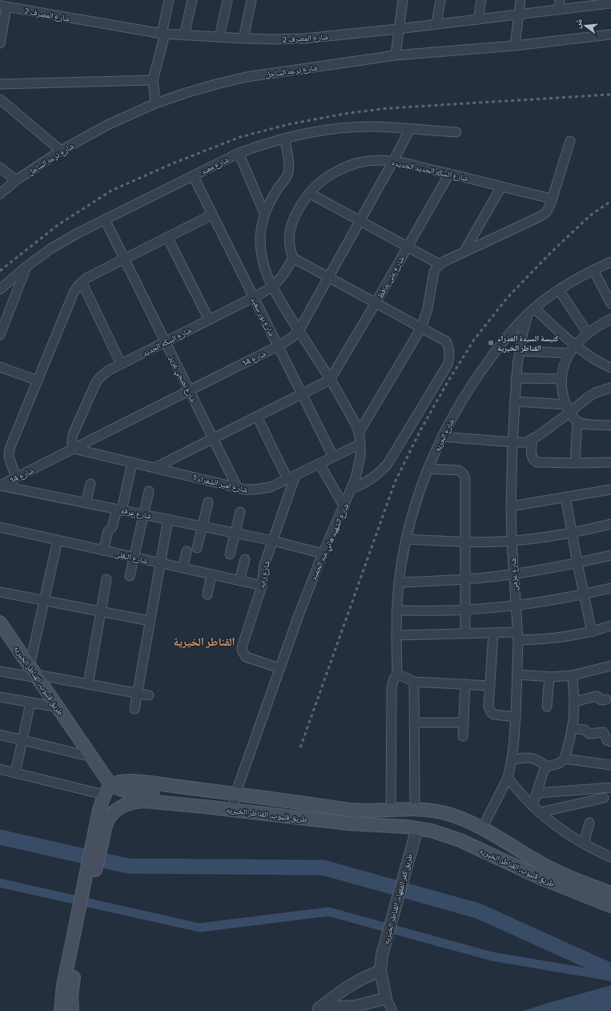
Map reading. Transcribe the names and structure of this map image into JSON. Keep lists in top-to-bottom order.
{
  "streets": {
    "main road": ["طريق قليوب, القناطر الخيريه"],
    "street": [
      "شارع المصرف 2",
      "شارع ترعه الساحل",
      "شارع معبد",
      "شارع السكه الحديد الجديده",
      "شارع على حافظ",
      "شارع بور سعيد",
      "شارع السكه الحديد",
      "شارع 14",
      "شارع نصحي عزيز",
      "شارع الحريه",
      "شارع امير الشعراء 1",
      "شارع عرفه",
      "شارع الشهيد هاني عبد الحميد",
      "شارع البقلى",
      "شارع زايد",
      "شارع عزمى",
      "طريق كفر الفقهاء, القناطر الخيريه"
    ]
  },
  "crossings": [
    ["شارع معبد", "شارع بور سعيد"],
    ["شارع معبد", "شارع 14"],
    ["شارع معبد", "شارع نصحي عزيز"],
    ["شارع معبد", "شارع الشهيد هاني عبد الحميد"],
    ["شارع السكه الحديد الجديده", "شارع على حافظ"],
    ["شارع السكه الحديد الجديده", "شارع السكه الحديد"],
    ["شارع السكه الحديد الجديده", "شارع 14"],
    ["شارع على حافظ", "شارع الشهيد هاني عبد الحميد"],
    ["شارع بور سعيد", "شارع السكه الحديد"],
    ["شارع بور سعيد", "شارع 14"],
    ["شارع بور سعيد", "شارع امير الشعراء 1"],
    ["شارع السكه الحديد", "شارع 14"],
    ["شارع السكه الحديد", "شارع نصحي عزيز"],
    ["شارع السكه الحديد", "شارع امير الشعراء 1"],
    ["شارع السكه الحديد", "شارع الشهيد هاني عبد الحميد"],
    ["شارع 14", "شارع نصحي عزيز"],
    ["شارع 14", "شارع امير الشعراء 1"],
    ["شارع 14", "شارع عرفه"],
    ["شارع 14", "شارع الشهيد هاني عبد الحميد"],
    ["شارع نصحي عزيز", "شارع امير الشعراء 1"],
    ["شارع الحريه", "شارع عزمى"],
    ["شارع الحريه", "طريق قليوب, القناطر الخيريه"],
    ["شارع امير الشعراء 1", "شارع الشهيد هاني عبد الحميد"],
    ["شارع امير الشعراء 1", "شارع زايد"],
    ["شارع عرفه", "شارع الشهيد هاني عبد الحميد"],
    ["شارع عرفه", "شارع زايد"],
    ["شارع الشهيد هاني عبد الحميد", "شارع زايد"],
    ["شارع الشهيد هاني عبد الحميد", "طريق قليوب, القناطر الخيريه"],
    ["شارع البقلى", "شارع زايد"],
    ["شارع عزمى", "طريق قليوب, القناطر الخيريه"],
    ["طريق قليوب, القناطر الخيريه", "طريق كفر الفقهاء, القناطر الخيريه"]
  ],
  "districts": ["القناطر الخيرية"],
  "places": ["كنيسة السيدة العذراء القناطر الخيرية"],
  "north": "left"
}
